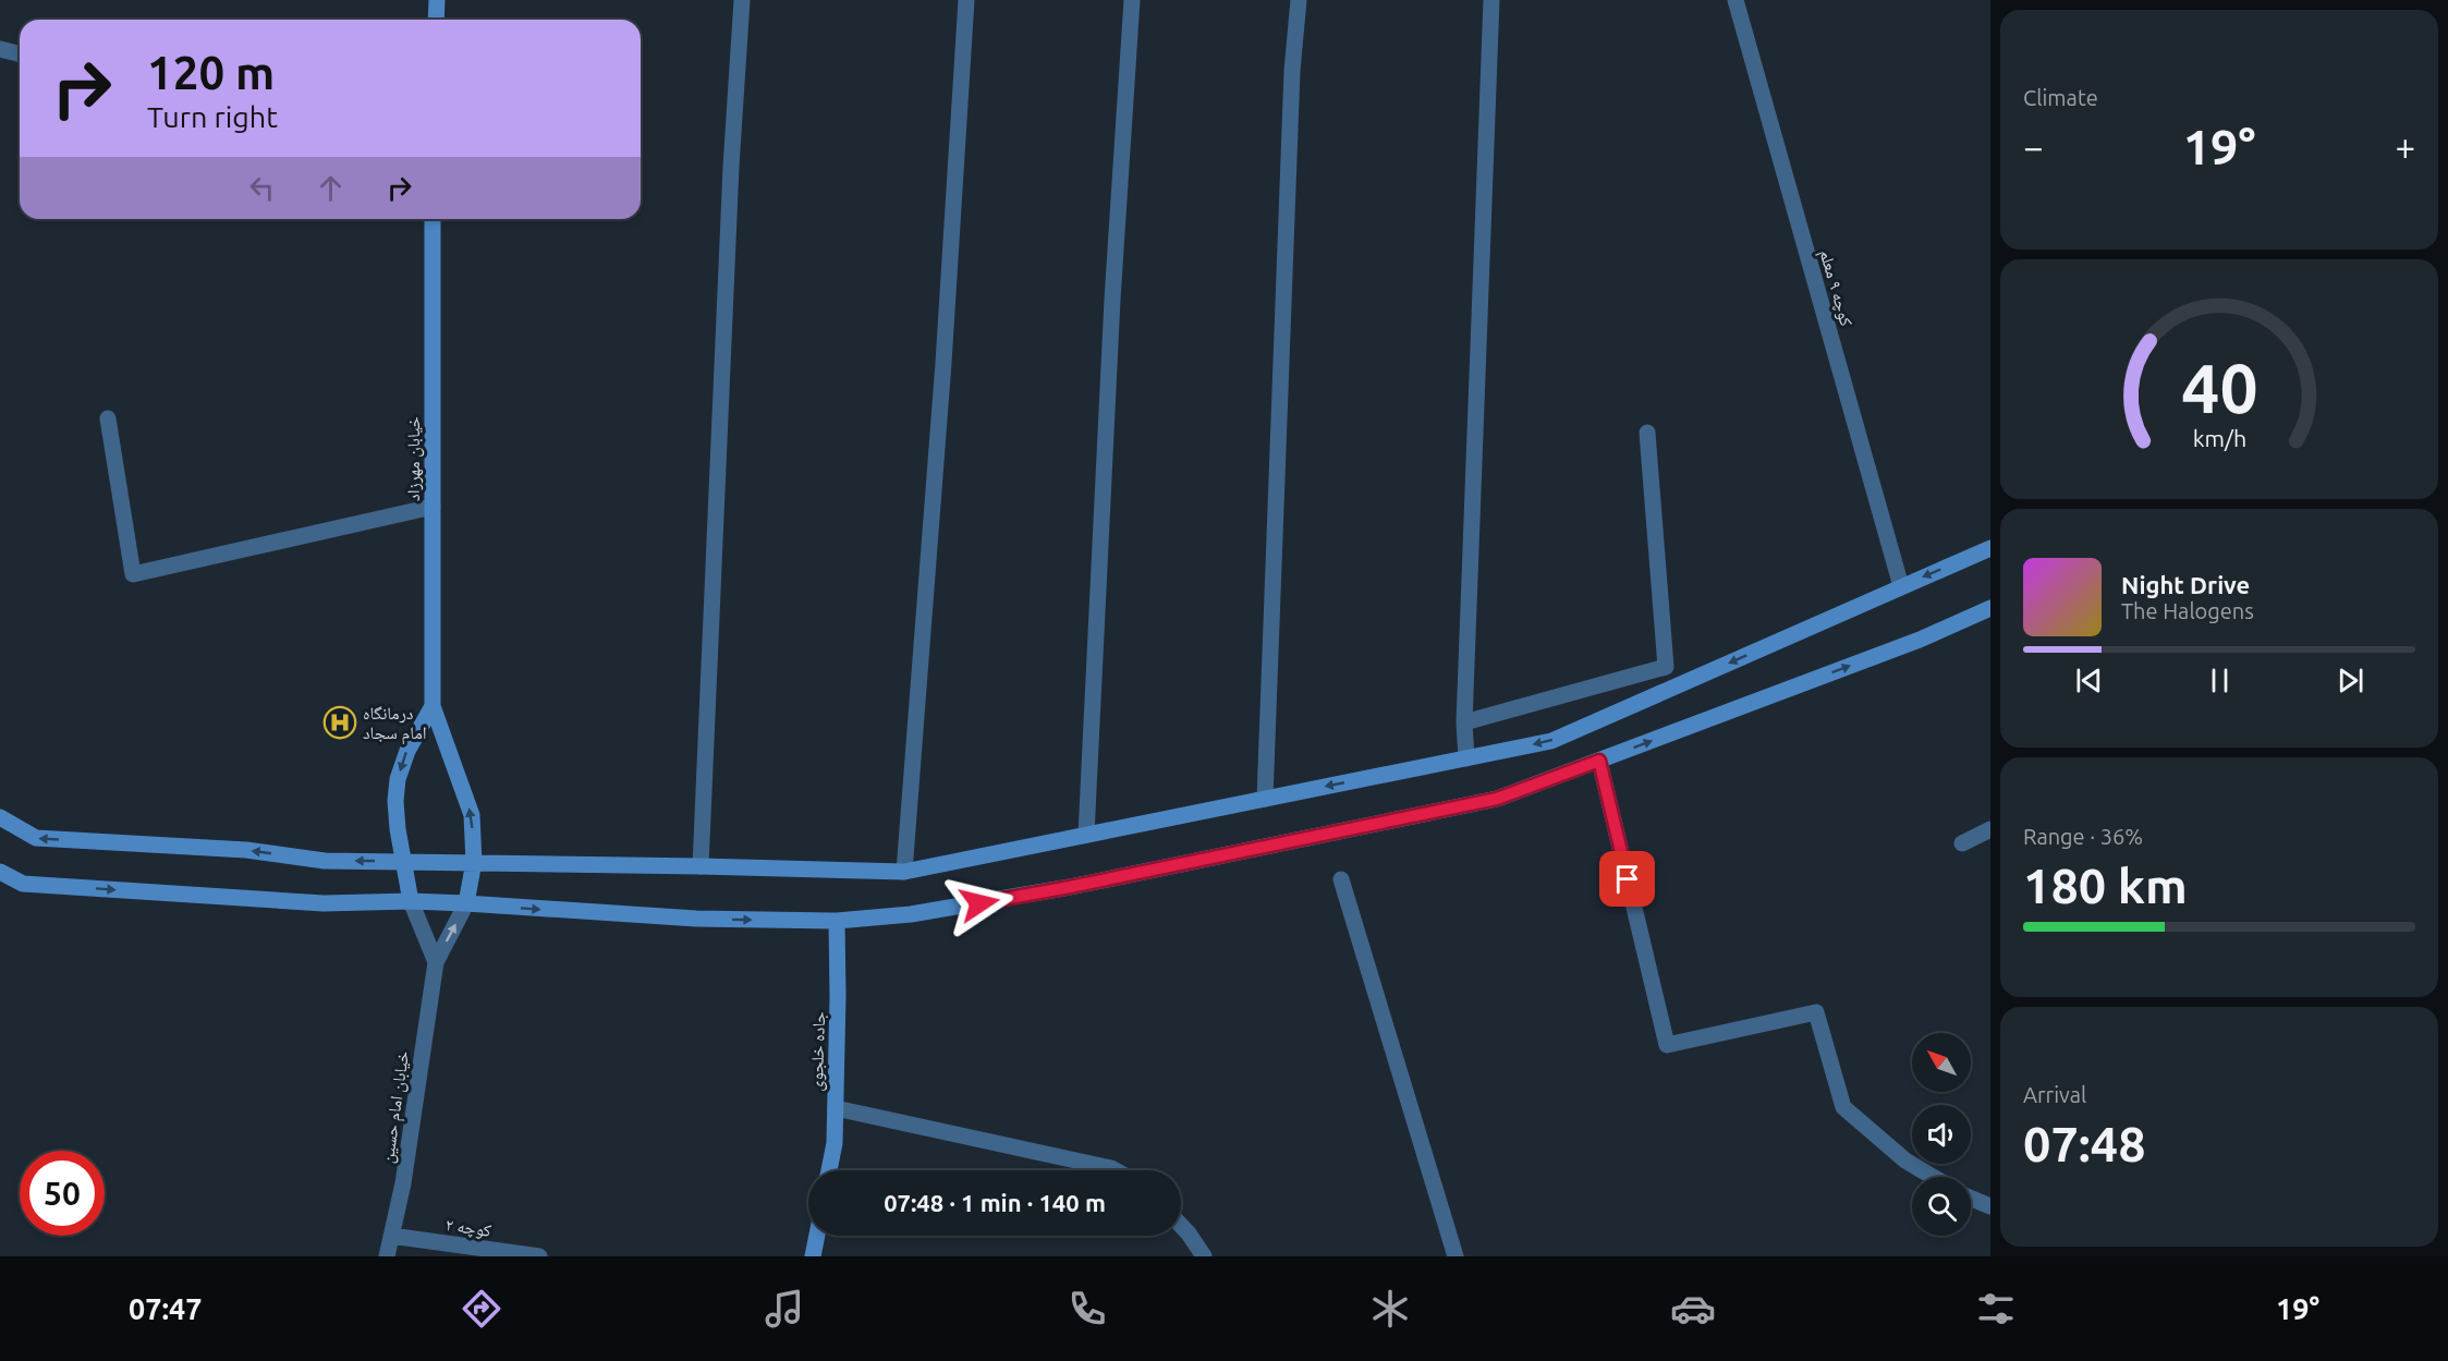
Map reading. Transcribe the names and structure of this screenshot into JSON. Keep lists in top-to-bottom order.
{
  "streets": {
    "main road": ["خیابان مهرزاد", "جاده خلجوی"],
    "street": ["کوچه ۹ معلم", "خیابان امام حسین", "کوچه ۲"]
  },
  "crossings": [
    ["خیابان امام حسین", "کوچه ۲"]
  ],
  "places": {
    "hospital": ["درمانگاه امام سجاد"]
  },
  "north": "top left",
  "page": {
    "tile": [
      "Climate",
      ["Range · 36%", "180 km"],
      ["Arrival", "07:48"]
    ],
    "turn": ["120 m", "Turn right"],
    "heat": ["−", "19°", "+"],
    "song": ["Night Drive", "The Halogens"],
    "limit": "50",
    "trip": "07:48 · 1 min · 140 m",
    "tabs": ["07:47", "19°"],
    "gauge": ["40", "km/h"]
  }
}
